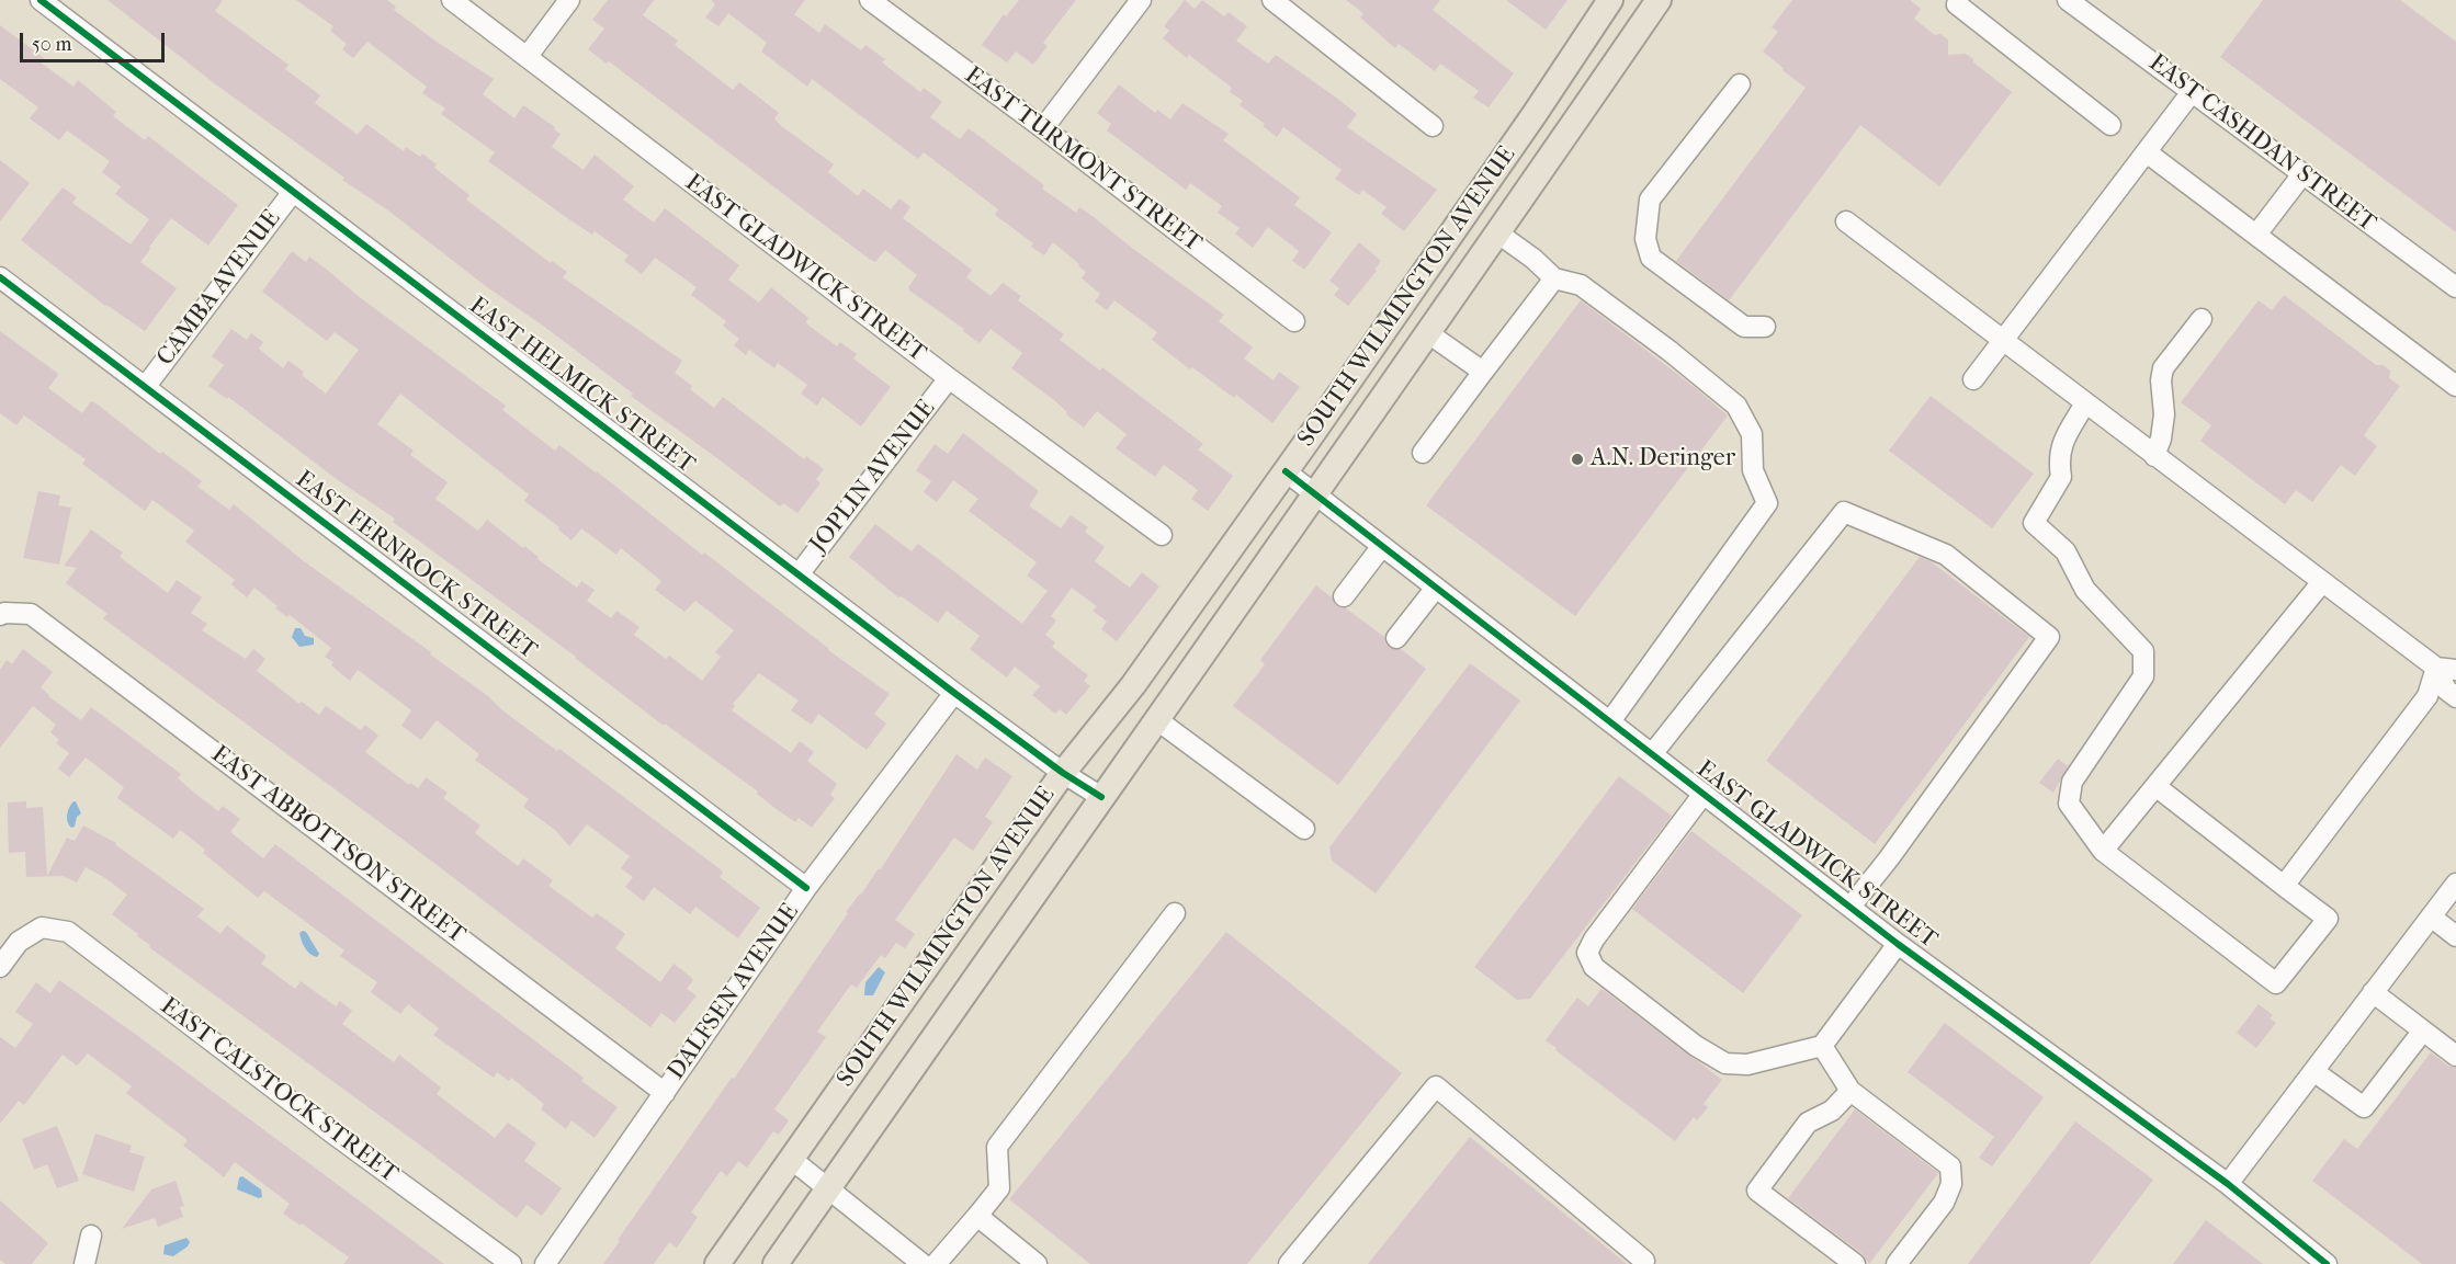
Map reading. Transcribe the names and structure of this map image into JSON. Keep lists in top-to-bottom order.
{
  "streets": {
    "main road": ["SOUTH WILMINGTON AVENUE"],
    "street": [
      "EAST CASHDAN STREET",
      "EAST TURMONT STREET",
      "EAST GLADWICK STREET",
      "CAMBA AVENUE",
      "EAST HELMICK STREET",
      "JOPLIN AVENUE",
      "EAST FERNROCK STREET",
      "EAST ABBOTTSON STREET",
      "DALFSEN AVENUE",
      "EAST CALSTOCK STREET"
    ]
  },
  "crossings": [
    ["EAST GLADWICK STREET", "SOUTH WILMINGTON AVENUE"],
    ["EAST GLADWICK STREET", "JOPLIN AVENUE"],
    ["CAMBA AVENUE", "EAST HELMICK STREET"],
    ["CAMBA AVENUE", "EAST FERNROCK STREET"],
    ["SOUTH WILMINGTON AVENUE", "EAST HELMICK STREET"],
    ["EAST HELMICK STREET", "JOPLIN AVENUE"],
    ["EAST HELMICK STREET", "DALFSEN AVENUE"],
    ["EAST FERNROCK STREET", "DALFSEN AVENUE"],
    ["EAST ABBOTTSON STREET", "DALFSEN AVENUE"]
  ],
  "places": ["A.N. Deringer"],
  "scale_bar": "50 m"
}
